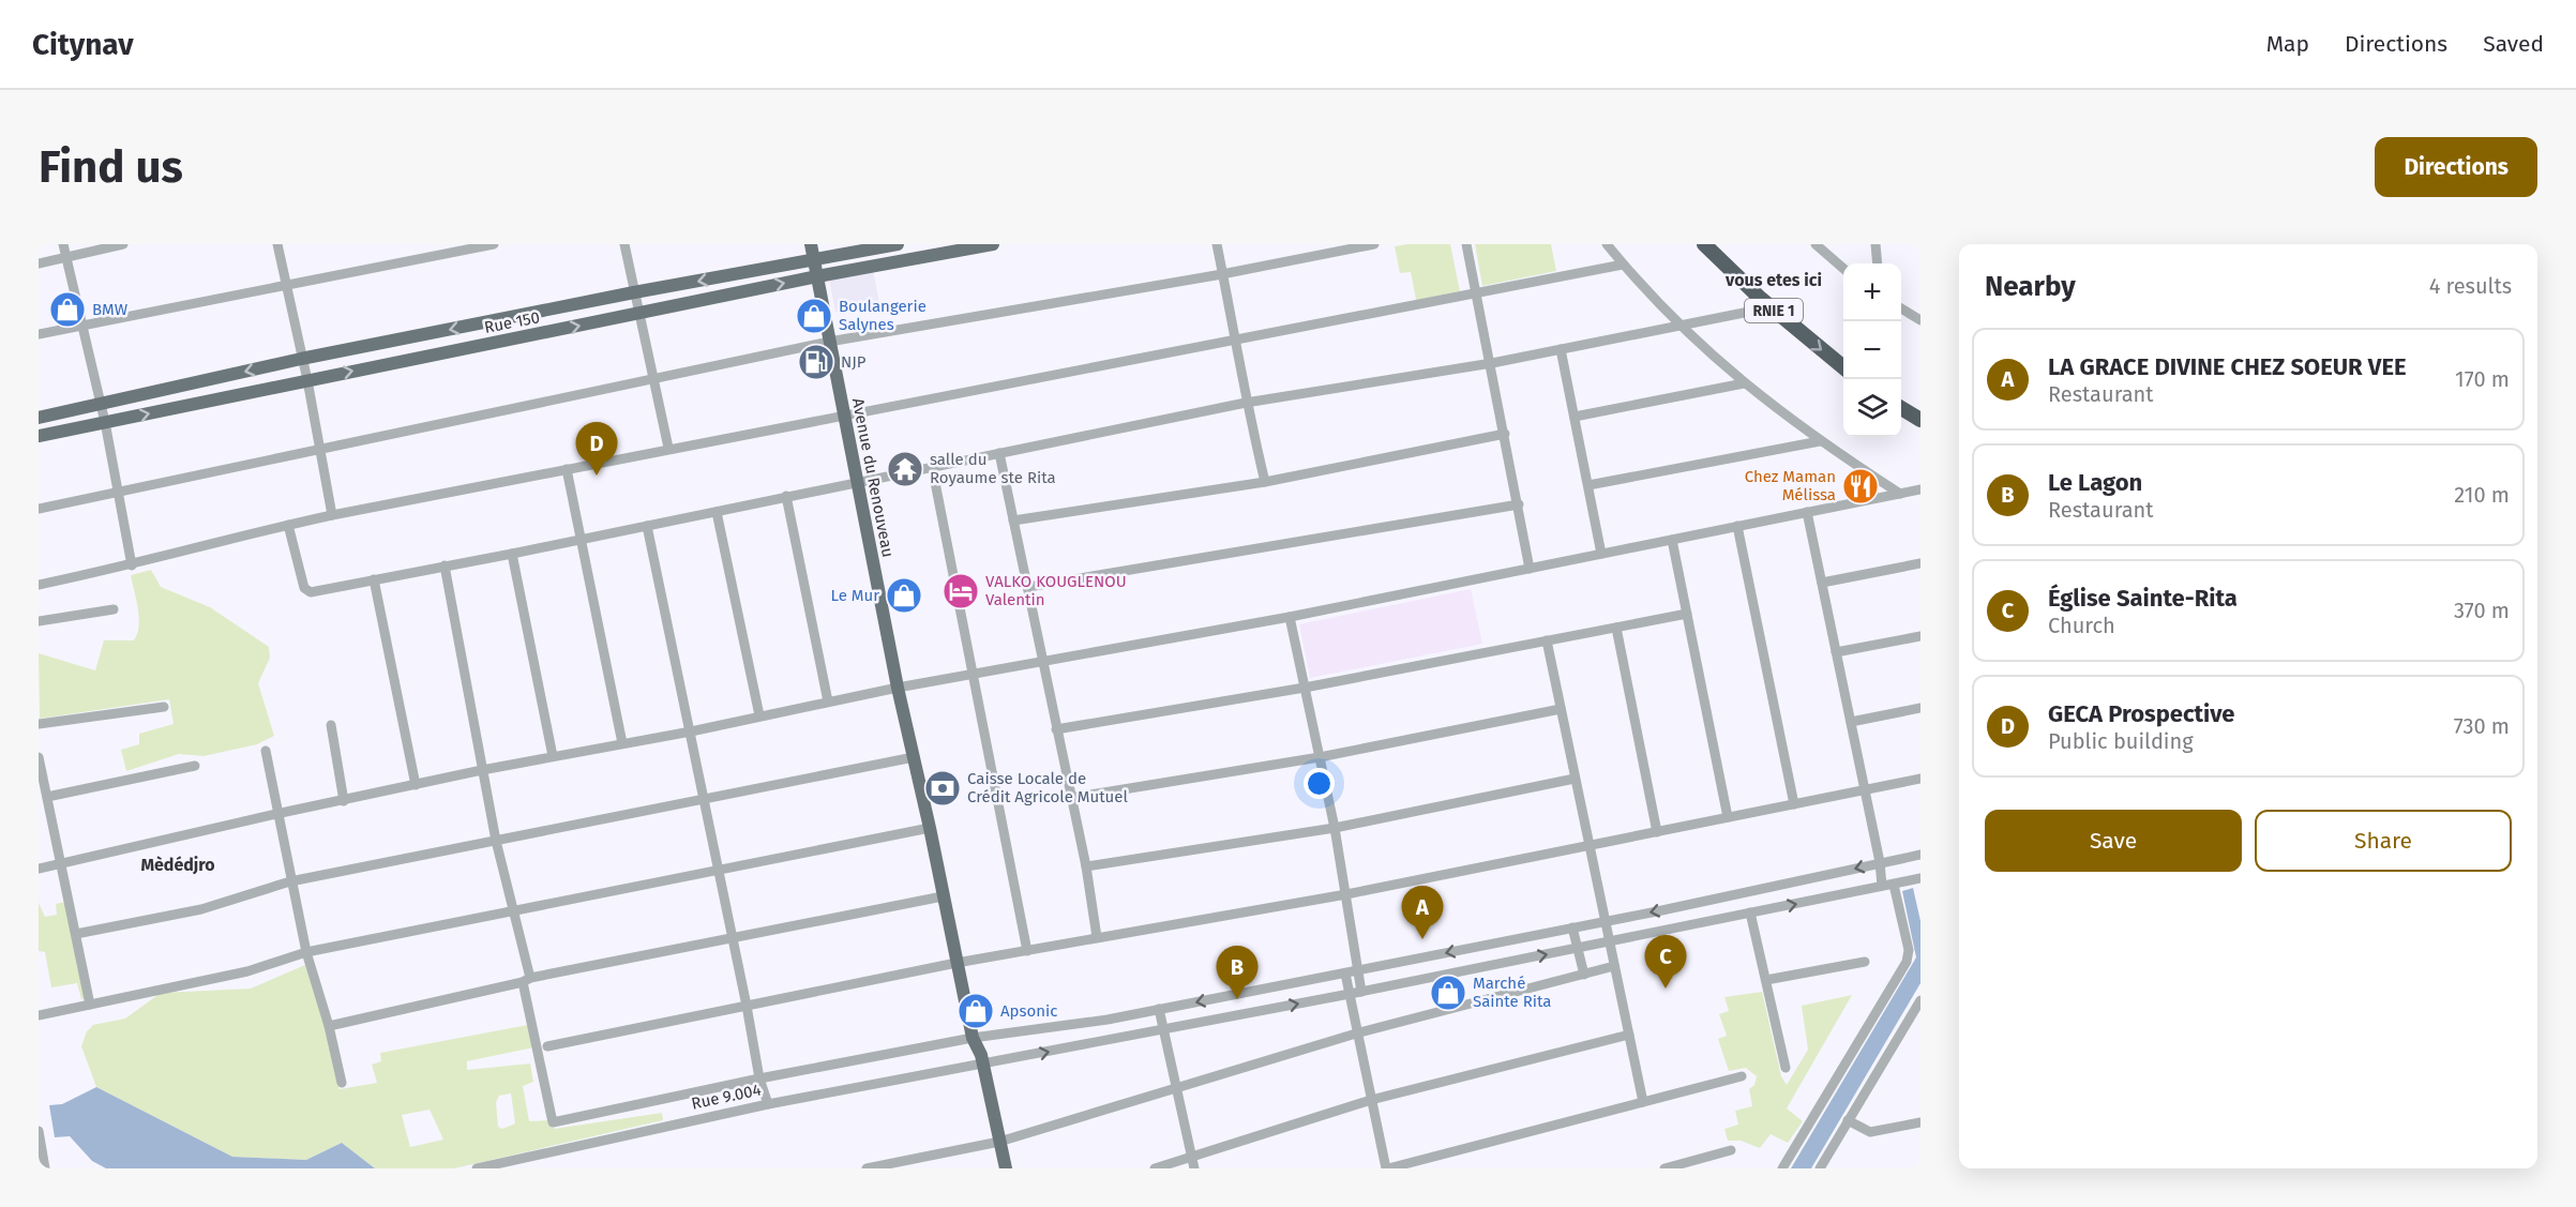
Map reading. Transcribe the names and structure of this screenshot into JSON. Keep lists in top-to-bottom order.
{
  "streets": {
    "highway": ["RNIE 1"],
    "main road": ["Rue 150", "Avenue du Renouveau"],
    "street": ["Rue 9.004"]
  },
  "crossings": [
    ["Rue 150", "Avenue du Renouveau"],
    ["Avenue du Renouveau", "Rue 9.004"]
  ],
  "districts": ["vous etes ici", "Mèdédjro"],
  "places": {
    "shop": [
      "BMW",
      "Boulangerie Salynes",
      "Le Mur",
      "Marché Sainte Rita",
      "Apsonic"
    ],
    "fuel station": ["NJP"],
    "temple": ["salle du Royaume ste Rita"],
    "restaurant": ["Chez Maman Mélissa"],
    "hotel": ["VALKO KOUGLENOU Valentin"],
    "bank": ["Caisse Locale de Crédit Agricole Mutuel"]
  },
  "page": {
    "header": "Citynav",
    "nav": ["Map", "Directions", "Saved"],
    "buttons": [
      "Directions",
      ["Save", "Share"]
    ],
    "title": "Find us",
    "heading": ["Nearby", "4 results"],
    "map_buttons": ["+", "−"],
    "list": [
      {
        "mark": "A",
        "name": "LA GRACE DIVINE CHEZ SOEUR VEE",
        "note": "Restaurant",
        "value": "170 m"
      },
      {
        "mark": "B",
        "name": "Le Lagon",
        "note": "Restaurant",
        "value": "210 m"
      },
      {
        "mark": "C",
        "name": "Église Sainte-Rita",
        "note": "Church",
        "value": "370 m"
      },
      {
        "mark": "D",
        "name": "GECA Prospective",
        "note": "Public building",
        "value": "730 m"
      }
    ],
    "pins": [
      "D",
      "A",
      "C",
      "B"
    ]
  }
}
